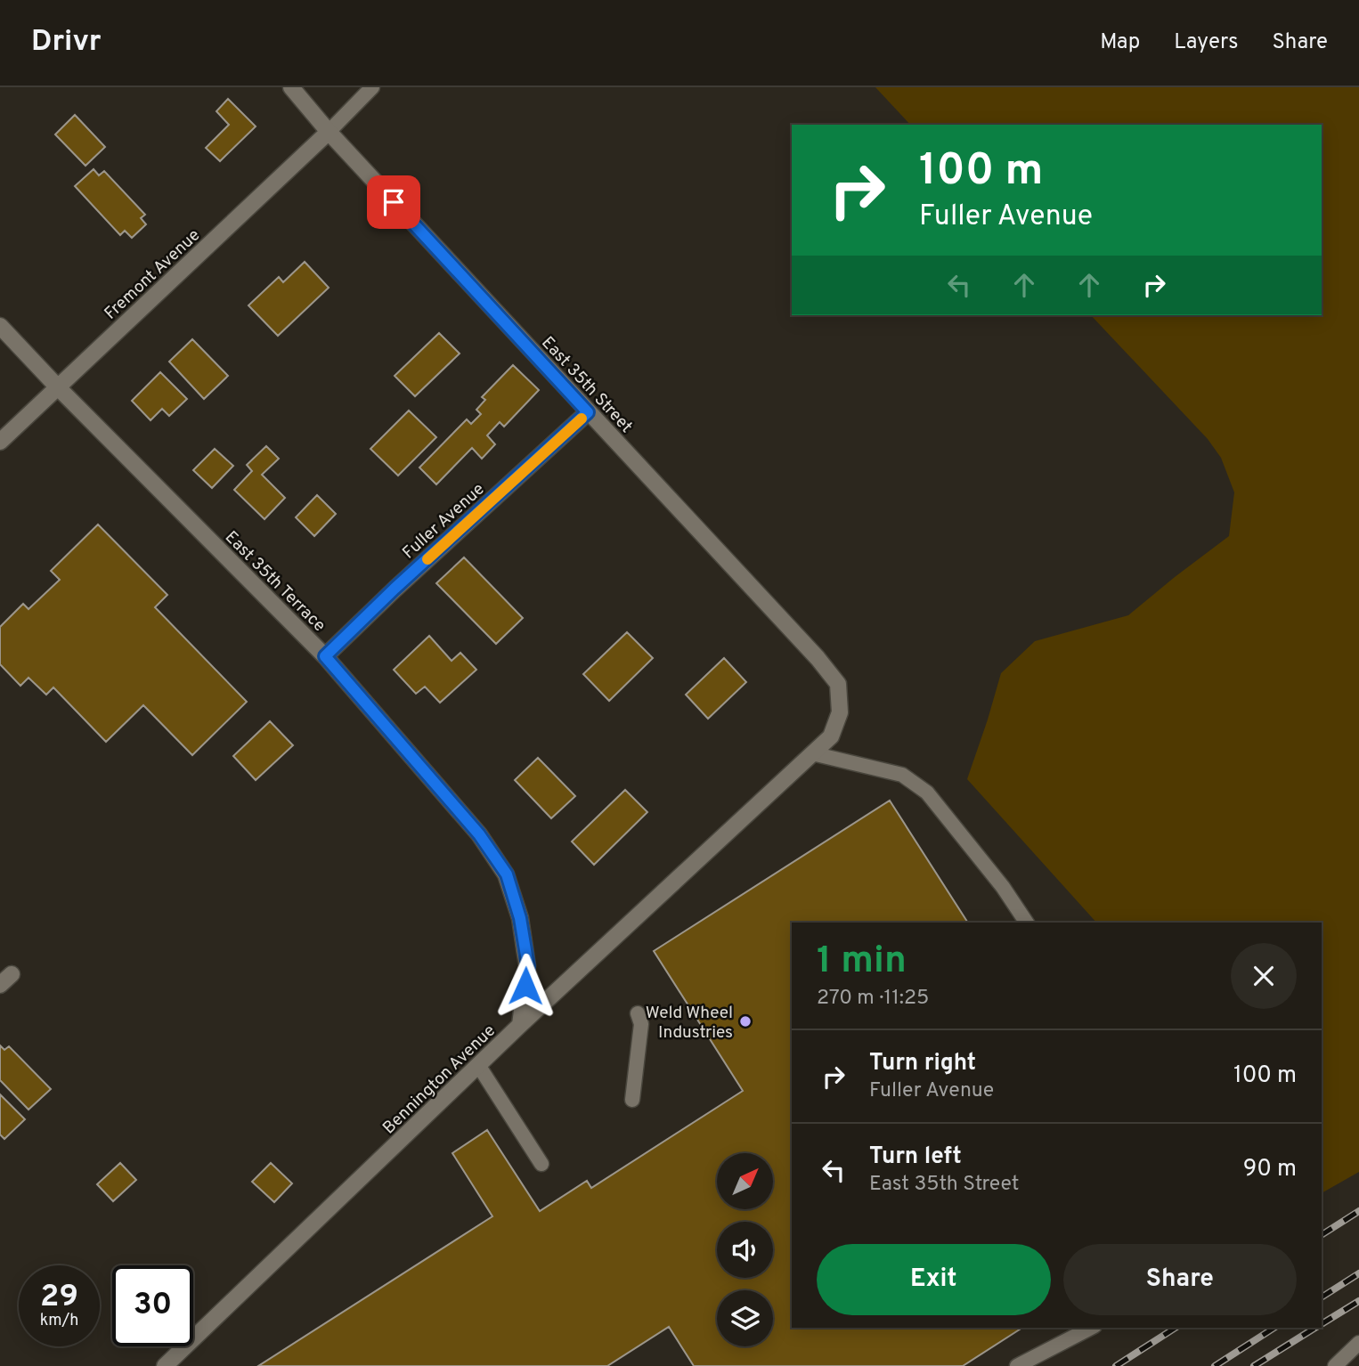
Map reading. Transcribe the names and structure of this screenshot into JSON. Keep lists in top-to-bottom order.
{
  "streets": {
    "street": [
      "Fremont Avenue",
      "East 35th Street",
      "Fuller Avenue",
      "East 35th Terrace",
      "Bennington Avenue"
    ]
  },
  "crossings": [
    ["Fremont Avenue", "East 35th Street"],
    ["Fremont Avenue", "East 35th Terrace"],
    ["East 35th Street", "Fuller Avenue"],
    ["East 35th Street", "Bennington Avenue"],
    ["Fuller Avenue", "East 35th Terrace"],
    ["East 35th Terrace", "Bennington Avenue"]
  ],
  "places": ["Weld Wheel Industries"],
  "north": "top right",
  "page": {
    "header": "Drivr",
    "nav": ["Map", "Layers", "Share"],
    "turn": ["100 m", "Fuller Avenue"],
    "heading": ["1 min", "270 m · 11:25"],
    "list": [
      {
        "name": "Turn right",
        "note": "Fuller Avenue",
        "value": "100 m"
      },
      {
        "name": "Turn left",
        "note": "East 35th Street",
        "value": "90 m"
      }
    ],
    "buttons": ["Exit", "Share"],
    "speed": "29 km/h",
    "limit": "30"
  }
}
